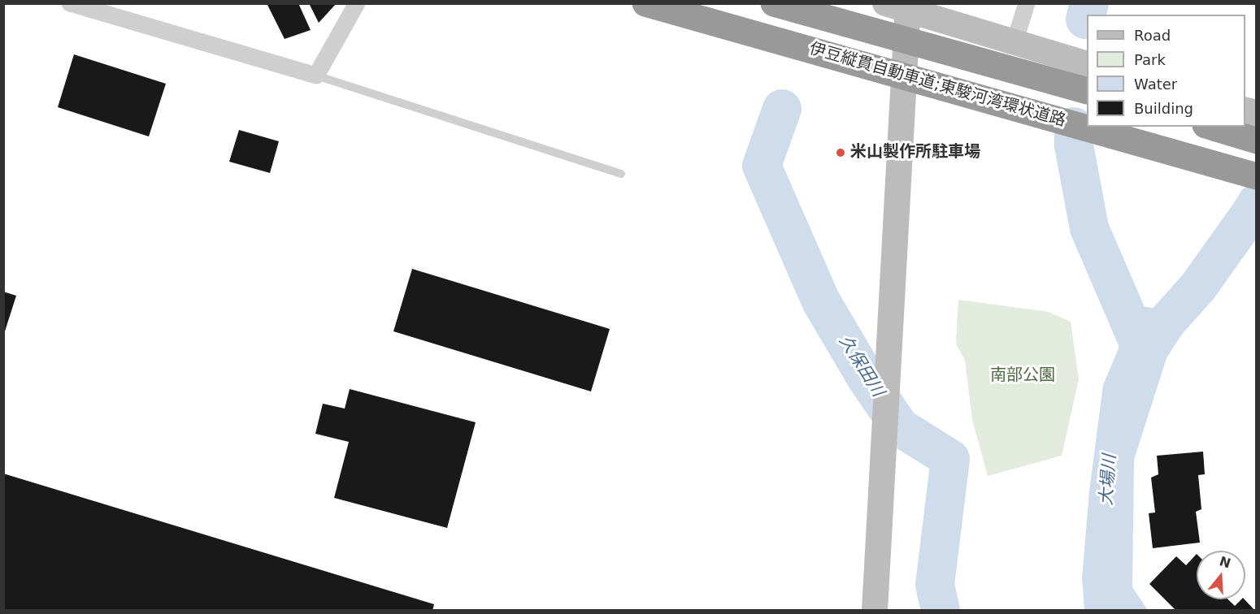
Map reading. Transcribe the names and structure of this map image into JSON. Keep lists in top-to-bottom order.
{
  "streets": {
    "highway": ["伊豆縦貫自動車道;東駿河湾環状道路"]
  },
  "water": ["久保田川", "大場川"],
  "parks": ["南部公園"],
  "places": ["米山製作所駐車場"],
  "legend": [
    "Road",
    "Park",
    "Water",
    "Building"
  ],
  "north": "top"
}
